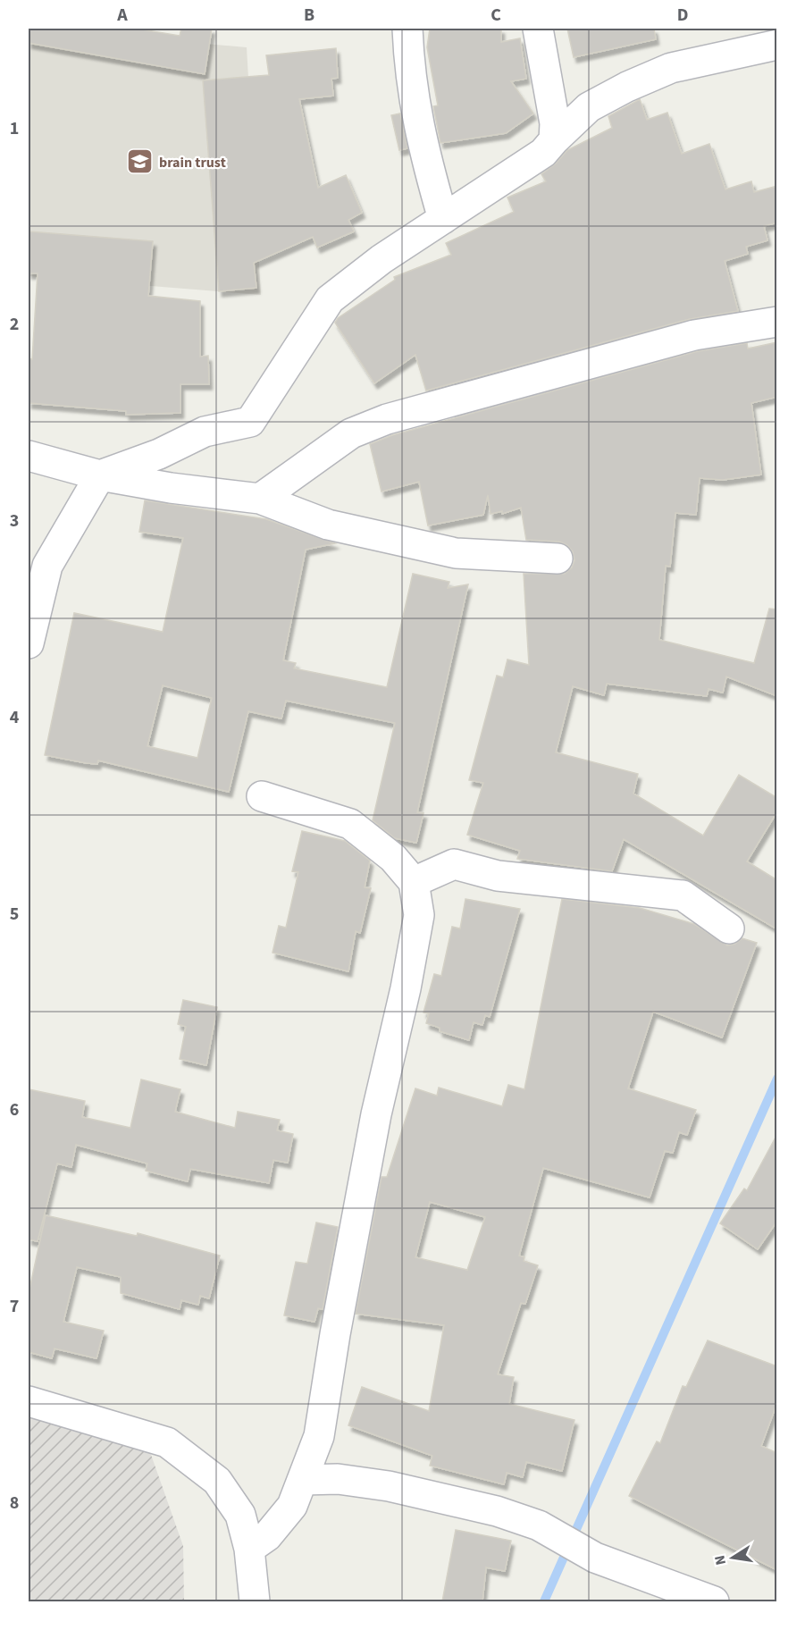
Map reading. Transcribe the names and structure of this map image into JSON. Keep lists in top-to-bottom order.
{
  "places": {
    "school or university": ["brain trust"]
  },
  "north": "left",
  "grid": {
    "columns": [
      "A",
      "B",
      "C",
      "D"
    ],
    "rows": [
      "1",
      "2",
      "3",
      "4",
      "5",
      "6",
      "7",
      "8"
    ]
  }
}
